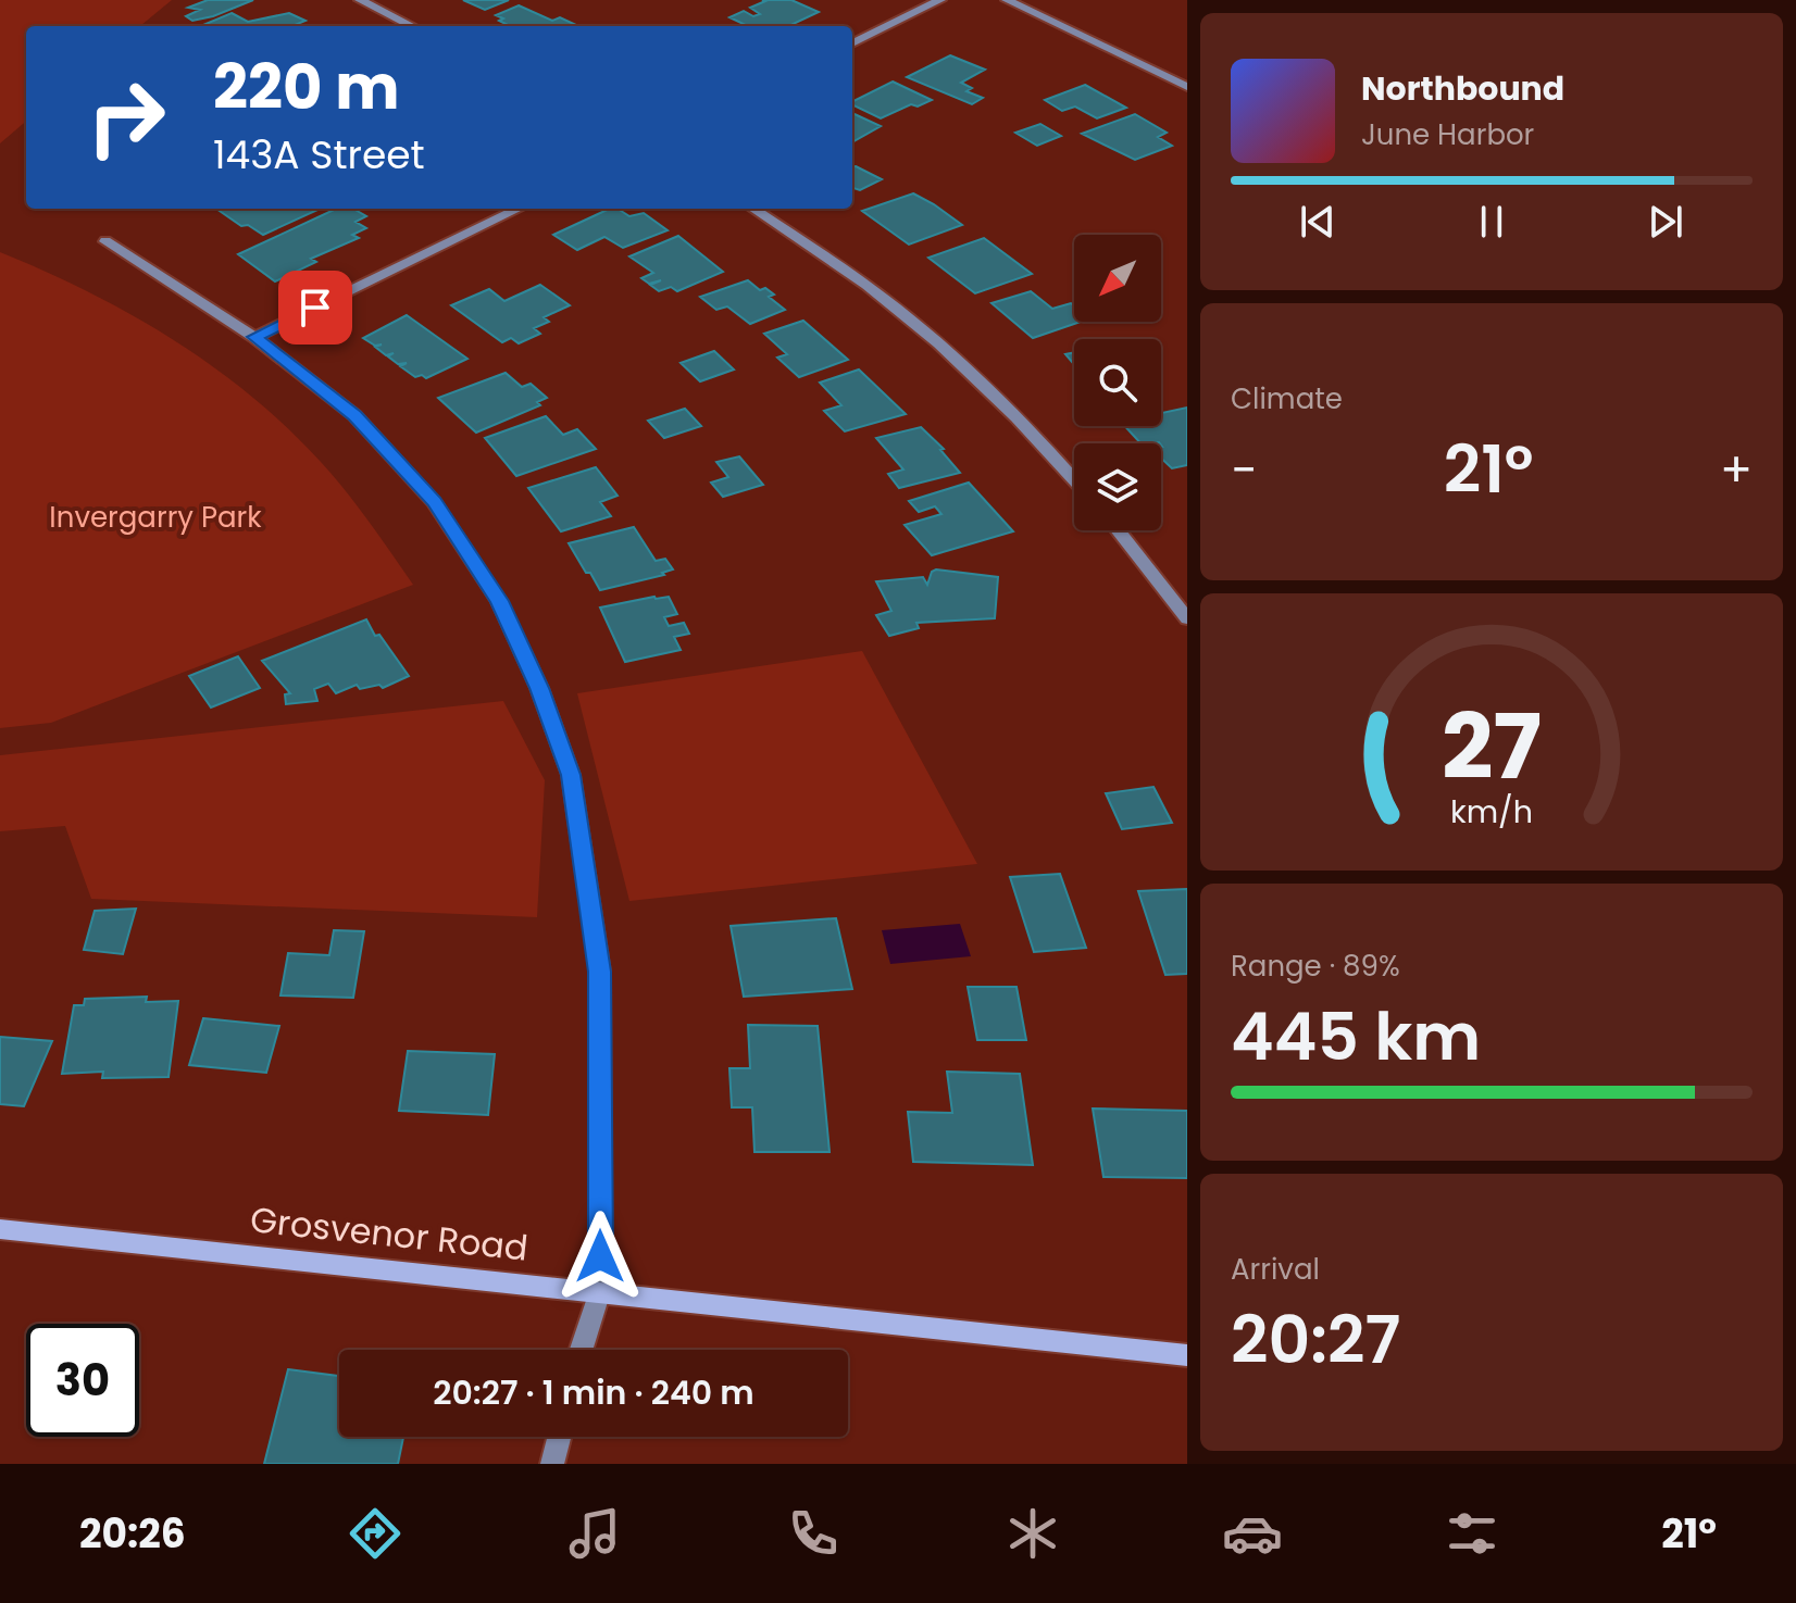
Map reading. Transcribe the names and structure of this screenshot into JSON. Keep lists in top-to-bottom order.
{
  "streets": {
    "street": ["Grosvenor Road"]
  },
  "parks": ["Invergarry Park"],
  "north": "bottom left",
  "page": {
    "turn": ["220 m", "143A Street"],
    "song": ["Northbound", "June Harbor"],
    "tile": [
      "Climate",
      ["Range · 89%", "445 km"],
      ["Arrival", "20:27"]
    ],
    "heat": ["−", "21°", "+"],
    "limit": "30",
    "trip": "20:27 · 1 min · 240 m",
    "tabs": ["20:26", "21°"],
    "gauge": ["27", "km/h"]
  }
}
